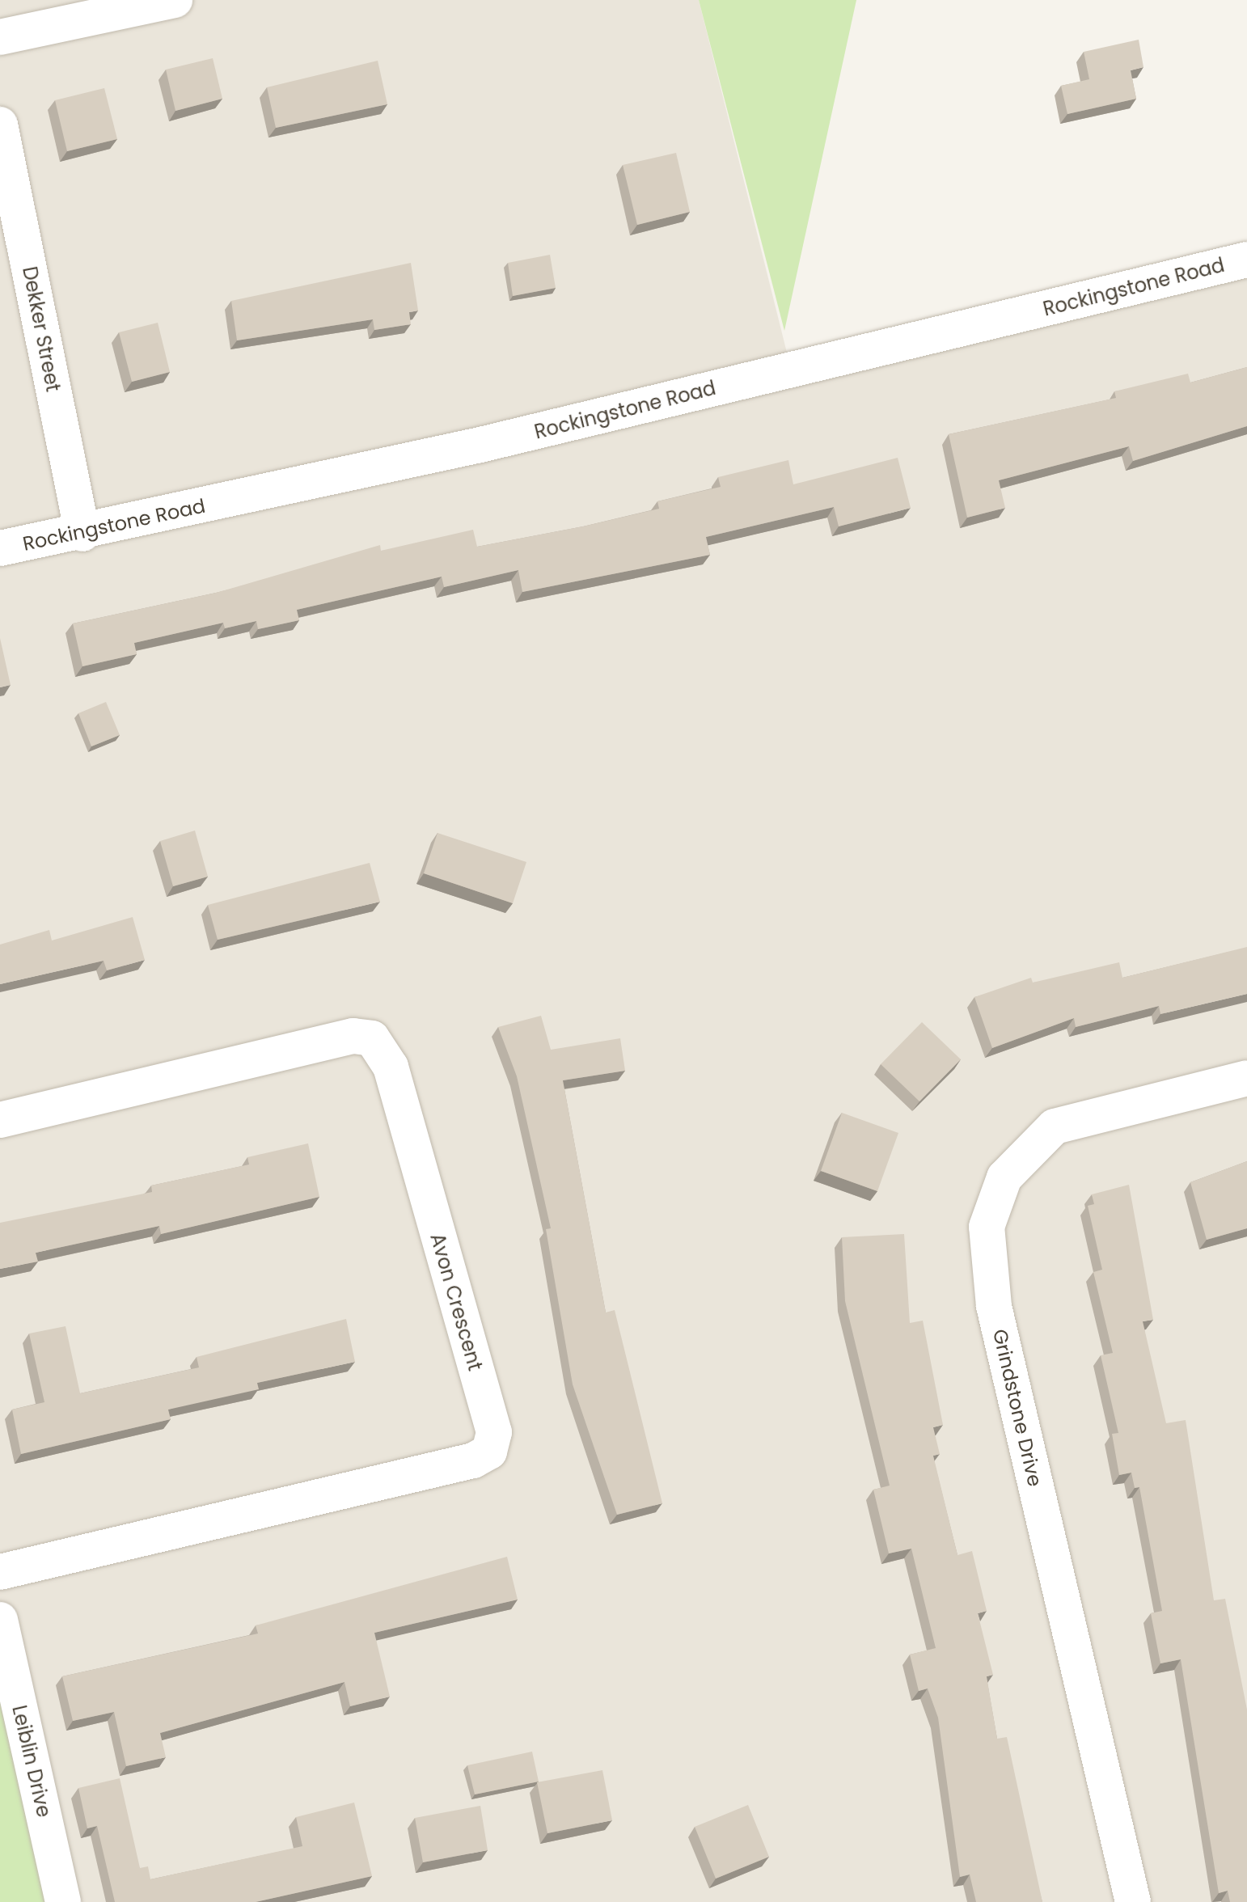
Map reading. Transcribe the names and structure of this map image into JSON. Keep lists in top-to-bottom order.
{
  "streets": {
    "street": [
      "Rockingstone Road",
      "Dekker Street",
      "Avon Crescent",
      "Grindstone Drive",
      "Leiblin Drive"
    ]
  },
  "crossings": [
    ["Rockingstone Road", "Dekker Street"]
  ]
}
